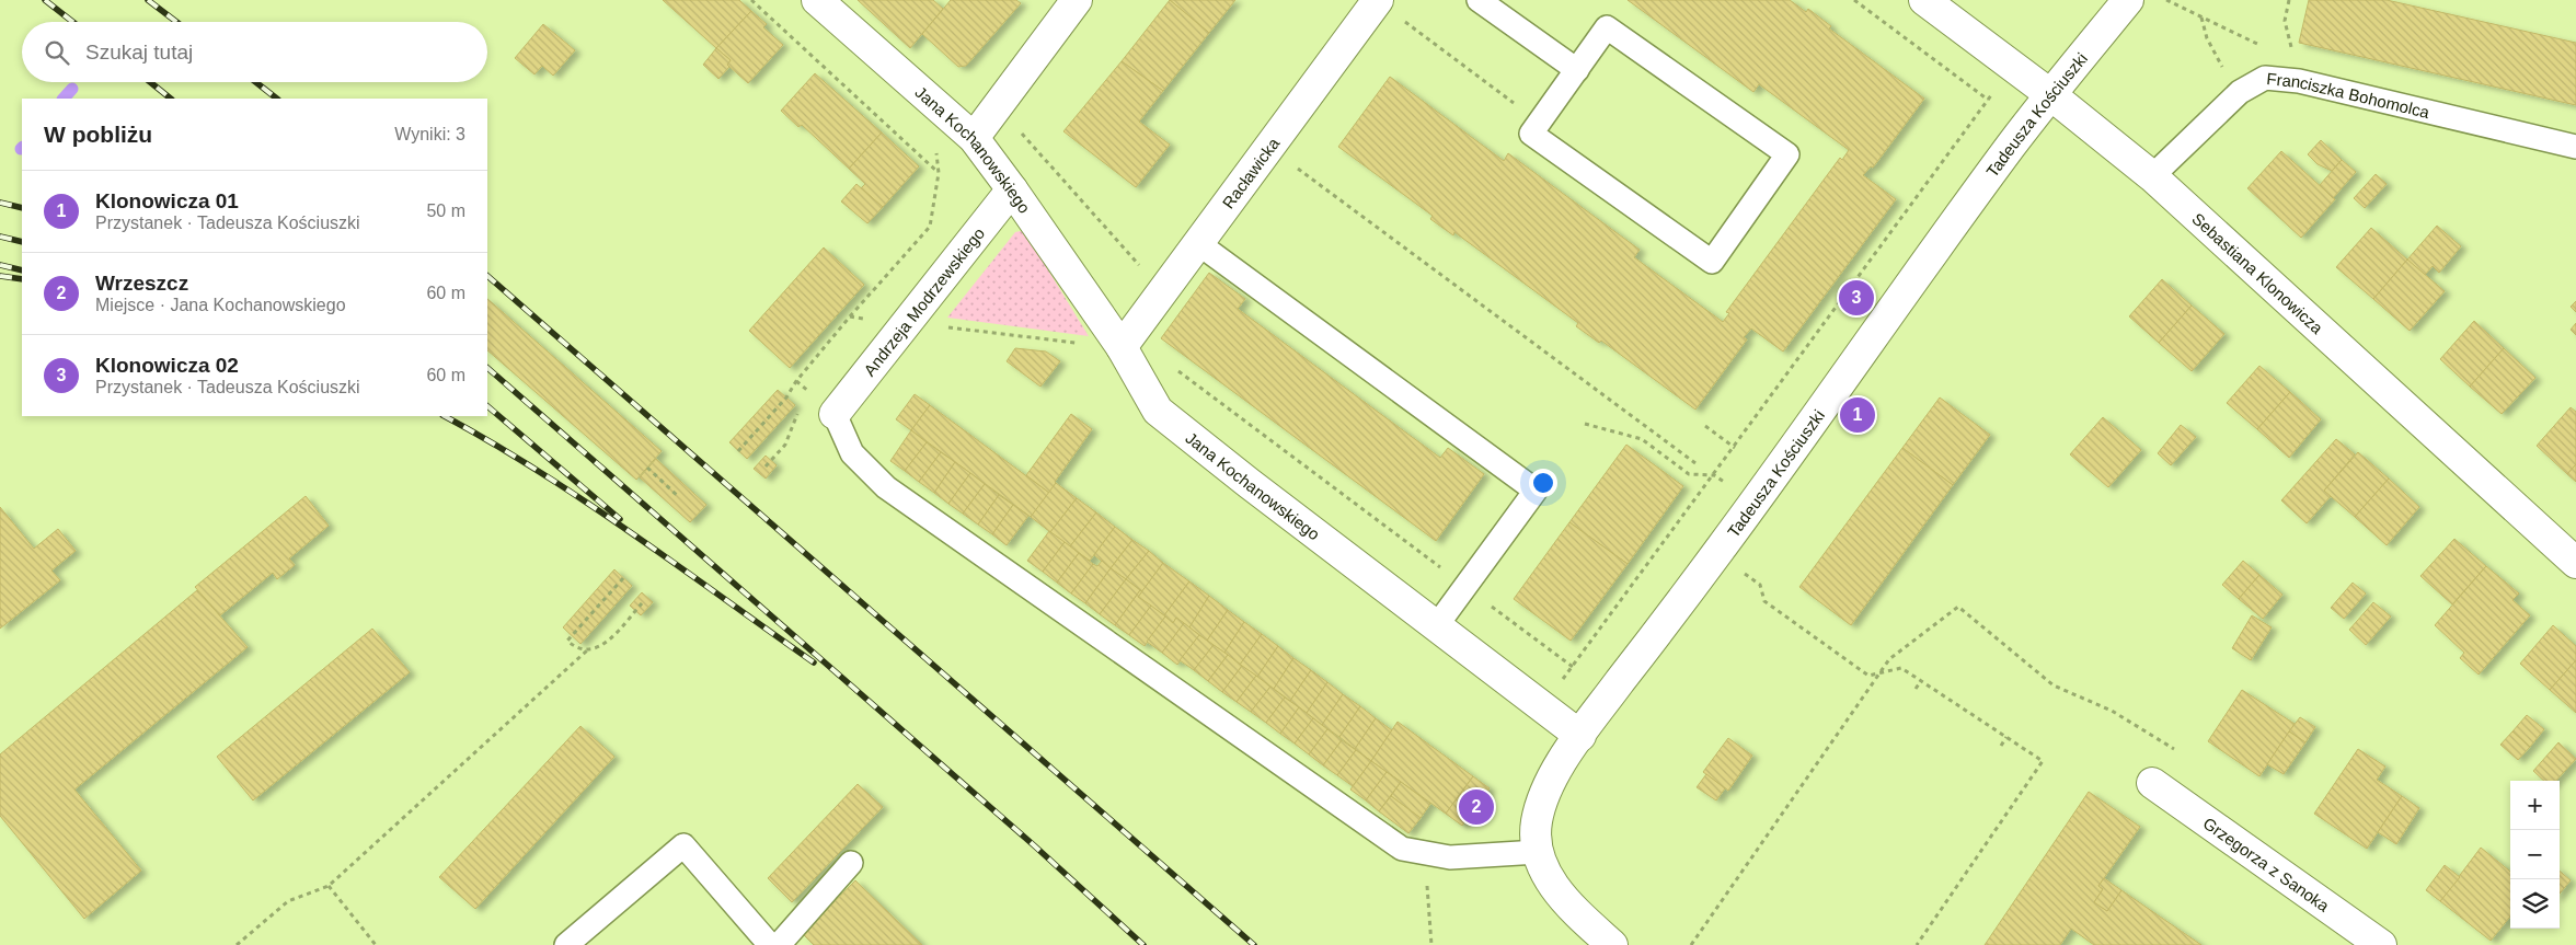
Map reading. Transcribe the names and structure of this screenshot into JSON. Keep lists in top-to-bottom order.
{
  "streets": {
    "street": [
      "Tadeusza Kościuszki",
      "Jana Kochanowskiego",
      "Racławicka",
      "Sebastiana Klonowicza",
      "Andrzeja Modrzewskiego",
      "Grzegorza z Sanoka"
    ],
    "lane": ["Franciszka Bohomolca"]
  },
  "crossings": [
    ["Franciszka Bohomolca", "Sebastiana Klonowicza"],
    ["Tadeusza Kościuszki", "Jana Kochanowskiego"],
    ["Tadeusza Kościuszki", "Sebastiana Klonowicza"],
    ["Jana Kochanowskiego", "Racławicka"],
    ["Jana Kochanowskiego", "Andrzeja Modrzewskiego"]
  ],
  "page": {
    "search": "Szukaj tutaj",
    "heading": ["W pobliżu", "Wyniki: 3"],
    "list": [
      {
        "mark": "1",
        "name": "Klonowicza 01",
        "note": "Przystanek · Tadeusza Kościuszki",
        "value": "50 m"
      },
      {
        "mark": "2",
        "name": "Wrzeszcz",
        "note": "Miejsce · Jana Kochanowskiego",
        "value": "60 m"
      },
      {
        "mark": "3",
        "name": "Klonowicza 02",
        "note": "Przystanek · Tadeusza Kościuszki",
        "value": "60 m"
      }
    ],
    "pins": ["3", "1", "2"],
    "map_buttons": ["+", "−"]
  }
}
